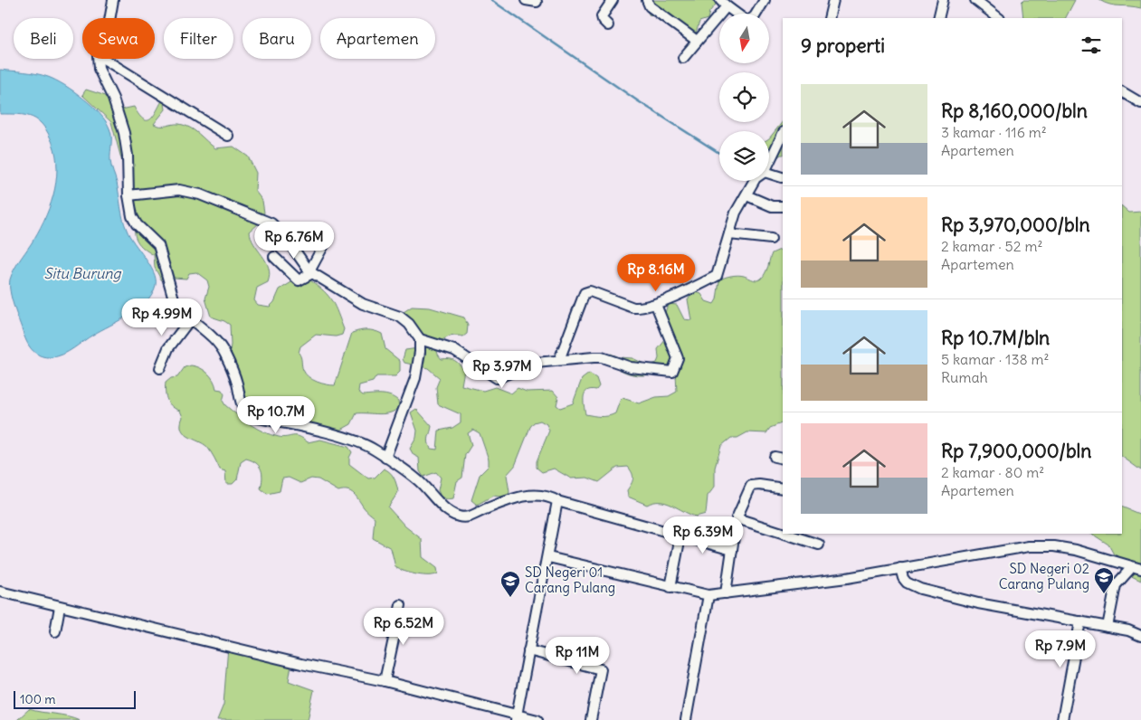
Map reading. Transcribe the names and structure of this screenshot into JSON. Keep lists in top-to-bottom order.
{
  "water": ["Situ Burung"],
  "places": {
    "school or university": ["SD Negeri 02 Carang Pulang", "SD Negeri 01 Carang Pulang"]
  },
  "scale_bar": "100 m",
  "north": "bottom",
  "page": {
    "chip": [
      "Beli",
      "Sewa",
      "Filter",
      "Baru",
      "Apartemen"
    ],
    "heading": "9 properti",
    "list": [
      {
        "name": "Rp 8,160,000/bln",
        "note": "3 kamar · 116 m² · Apartemen"
      },
      {
        "name": "Rp 3,970,000/bln",
        "note": "2 kamar · 52 m² · Apartemen"
      },
      {
        "name": "Rp 10.7M/bln",
        "note": "5 kamar · 138 m² · Rumah"
      },
      {
        "name": "Rp 7,900,000/bln",
        "note": "2 kamar · 80 m² · Apartemen"
      }
    ],
    "price": [
      "Rp 6.76M",
      "Rp 8.16M",
      "Rp 4.99M",
      "Rp 3.97M",
      "Rp 10.7M",
      "Rp 6.39M",
      "Rp 6.52M",
      "Rp 7.9M",
      "Rp 11M"
    ],
    "scale": "100 m"
  }
}
